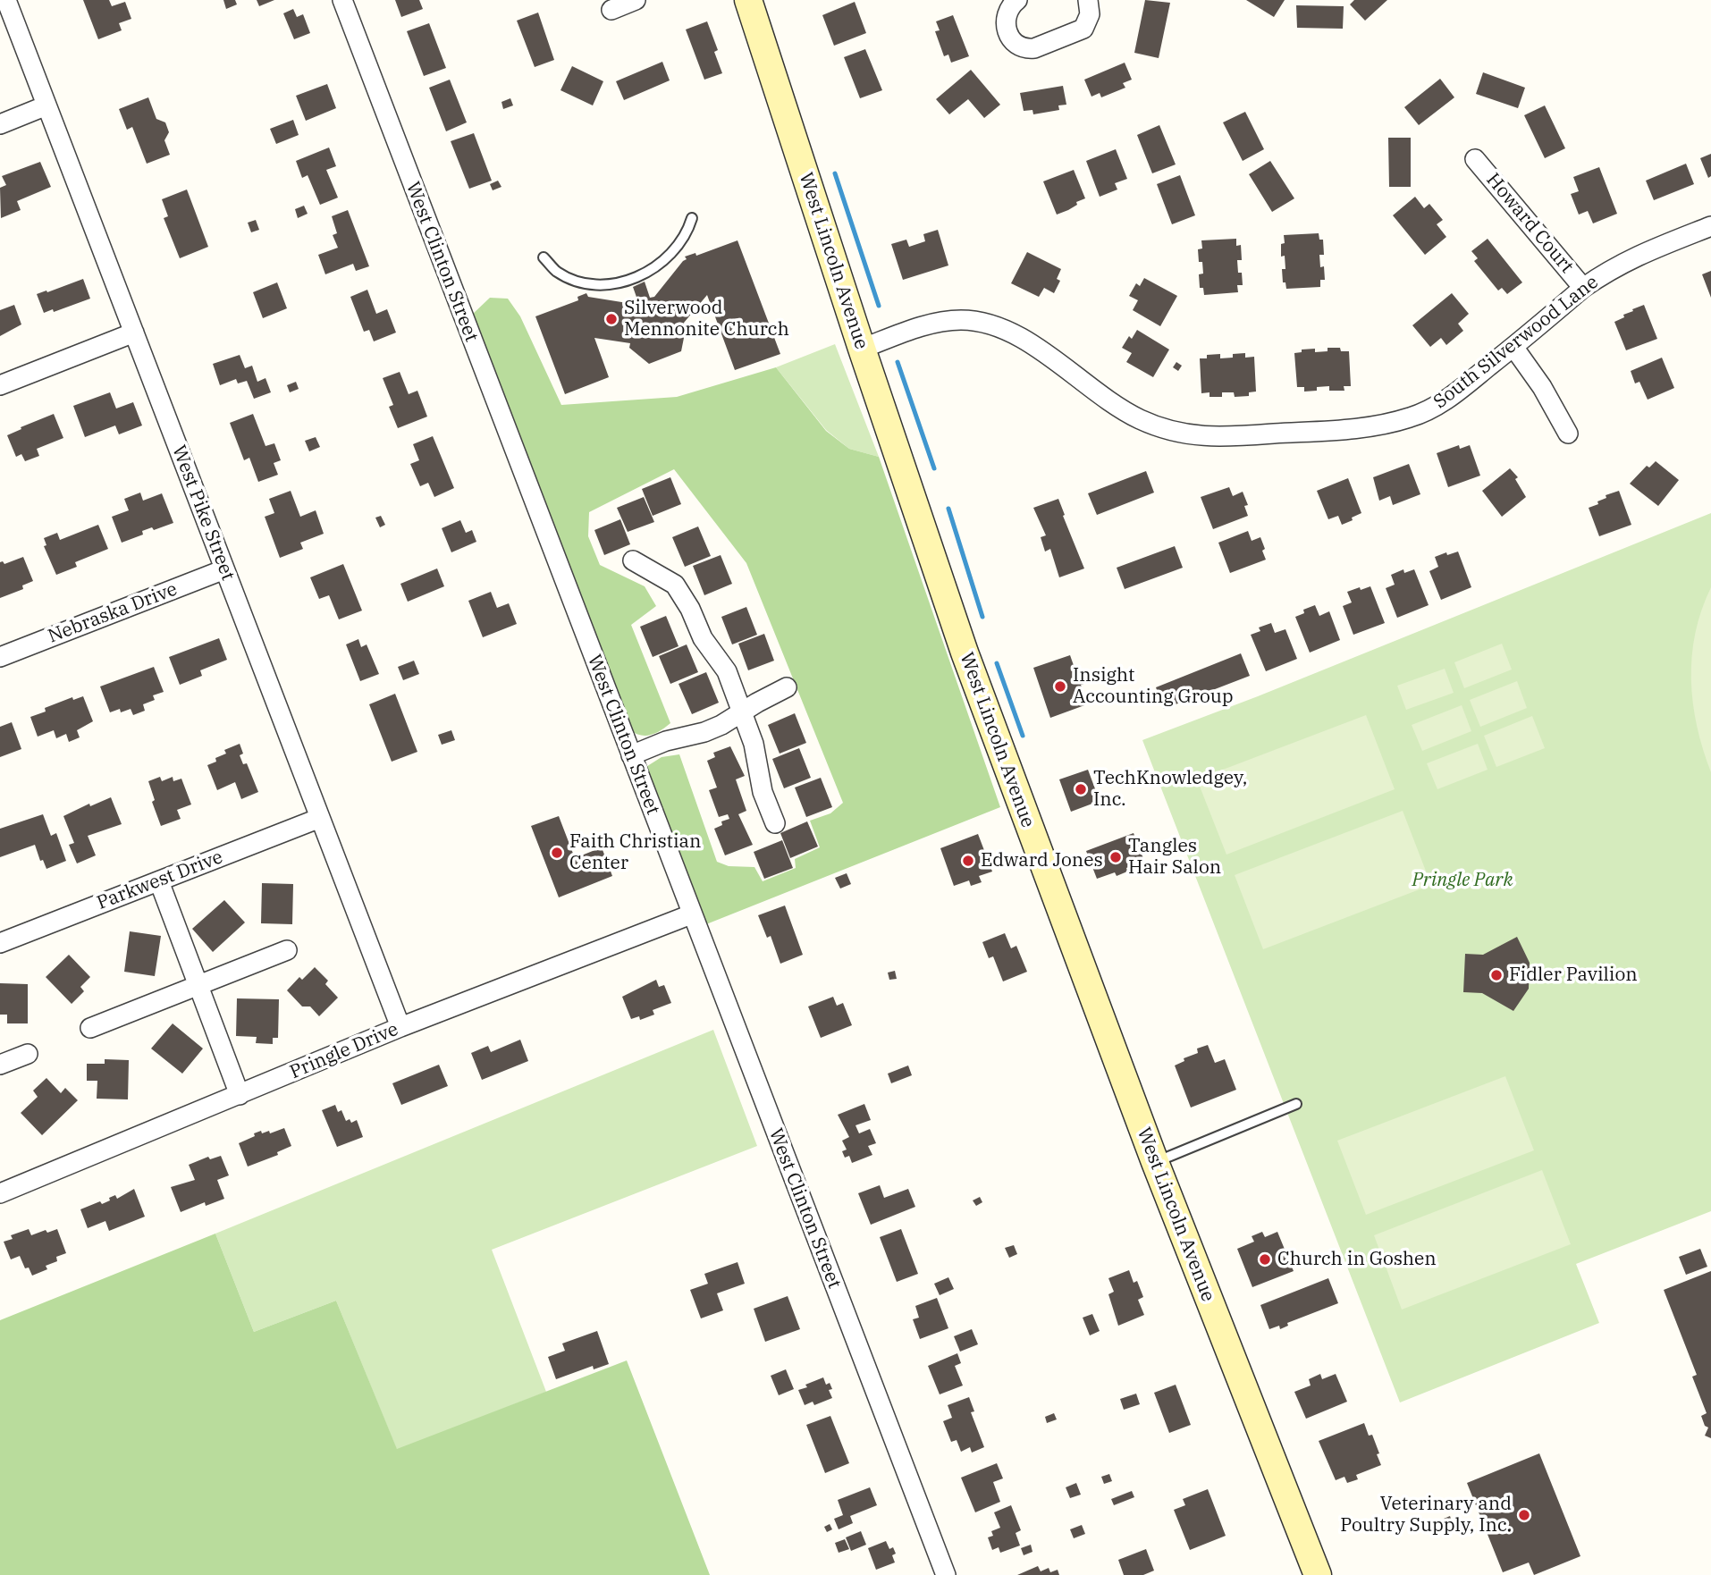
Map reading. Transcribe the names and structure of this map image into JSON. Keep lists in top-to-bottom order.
{
  "streets": {
    "street": [
      "Howard Court",
      "West Lincoln Avenue",
      "West Clinton Street",
      "South Silverwood Lane",
      "West Pike Street",
      "Nebraska Drive",
      "Parkwest Drive",
      "Pringle Drive"
    ]
  },
  "crossings": [
    ["Howard Court", "South Silverwood Lane"],
    ["West Lincoln Avenue", "South Silverwood Lane"],
    ["West Clinton Street", "Pringle Drive"],
    ["West Pike Street", "Nebraska Drive"],
    ["West Pike Street", "Parkwest Drive"],
    ["West Pike Street", "Pringle Drive"]
  ],
  "parks": ["Pringle Park"],
  "places": [
    "Silverwood Mennonite Church",
    "Insight Accounting Group",
    "TechKnowledgey, Inc.",
    "Faith Christian Center",
    "Tangles Hair Salon",
    "Edward Jones",
    "Fidler Pavilion",
    "Church in Goshen",
    "Veterinary and Poultry Supply, Inc."
  ]
}
